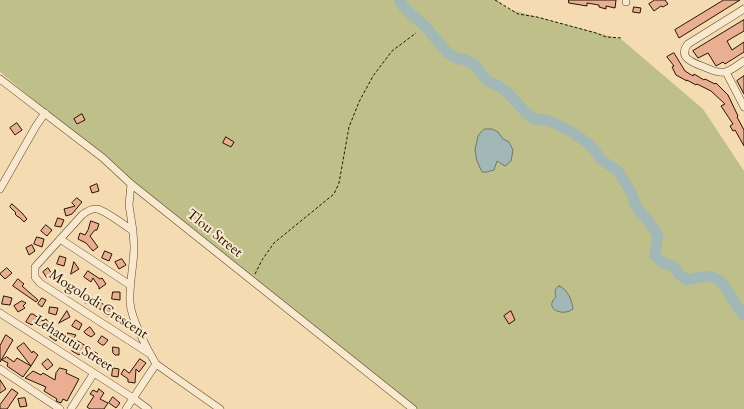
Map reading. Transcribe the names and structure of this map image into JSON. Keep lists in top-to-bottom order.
{
  "streets": {
    "street": ["Tlou Street", "Mogolodi Crescent", "Lehatutu Street"]
  }
}
